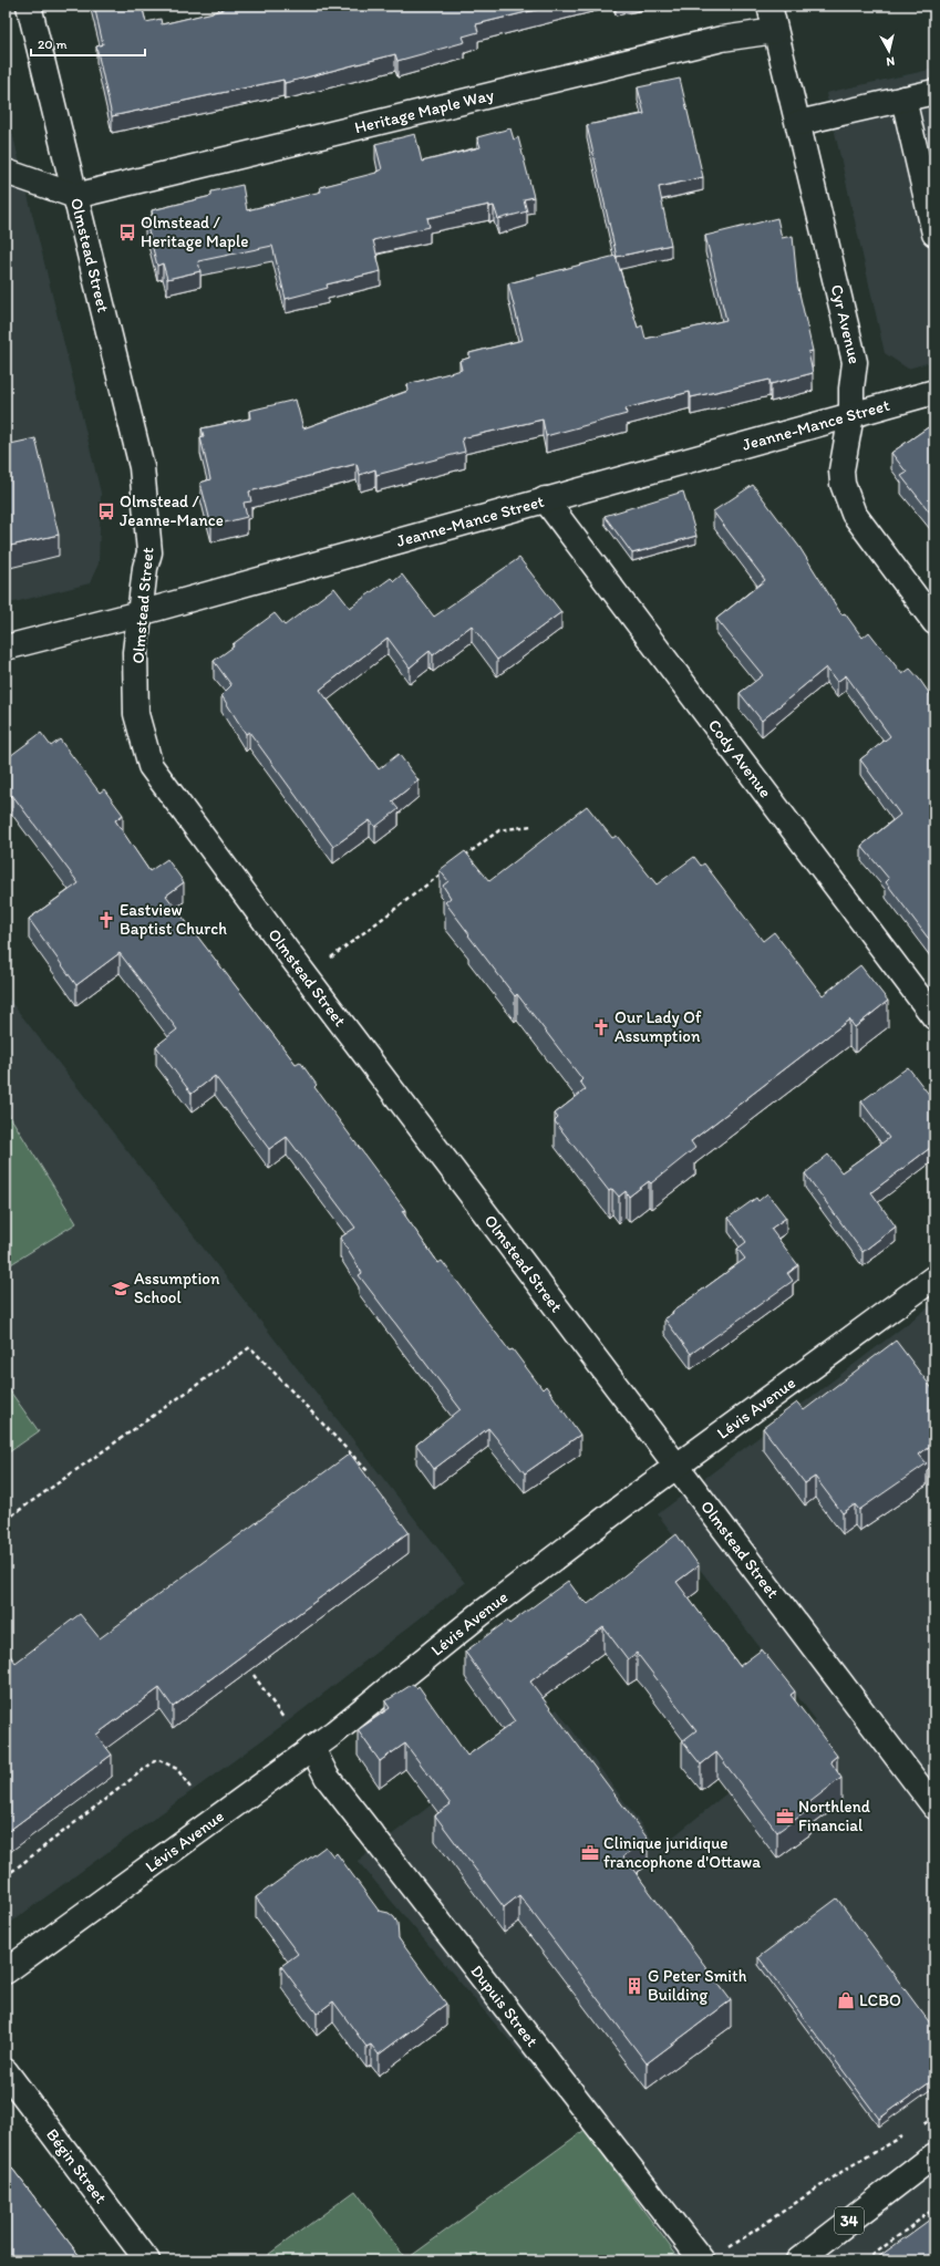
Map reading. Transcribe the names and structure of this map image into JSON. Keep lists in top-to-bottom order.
{
  "streets": {
    "street": [
      "Heritage Maple Way",
      "Olmstead Street",
      "Cyr Avenue",
      "Jeanne-Mance Street",
      "Cody Avenue",
      "Lévis Avenue",
      "Dupuis Street",
      "Bégin Street",
      "34"
    ]
  },
  "crossings": [
    ["Heritage Maple Way", "Olmstead Street"],
    ["Heritage Maple Way", "Cyr Avenue"],
    ["Olmstead Street", "Jeanne-Mance Street"],
    ["Olmstead Street", "Lévis Avenue"],
    ["Cyr Avenue", "Jeanne-Mance Street"],
    ["Jeanne-Mance Street", "Cody Avenue"],
    ["Lévis Avenue", "Dupuis Street"]
  ],
  "places": {
    "bus stop": ["Olmstead / Heritage Maple", "Olmstead / Jeanne-Mance"],
    "church": ["Eastview Baptist Church", "Our Lady Of Assumption"],
    "school or university": ["Assumption School"],
    "office": ["Northlend Financial", "Clinique juridique francophone d'Ottawa"],
    "building": ["G Peter Smith Building"],
    "shop": ["LCBO"]
  },
  "scale_bar": "20 m",
  "north": "bottom"
}
